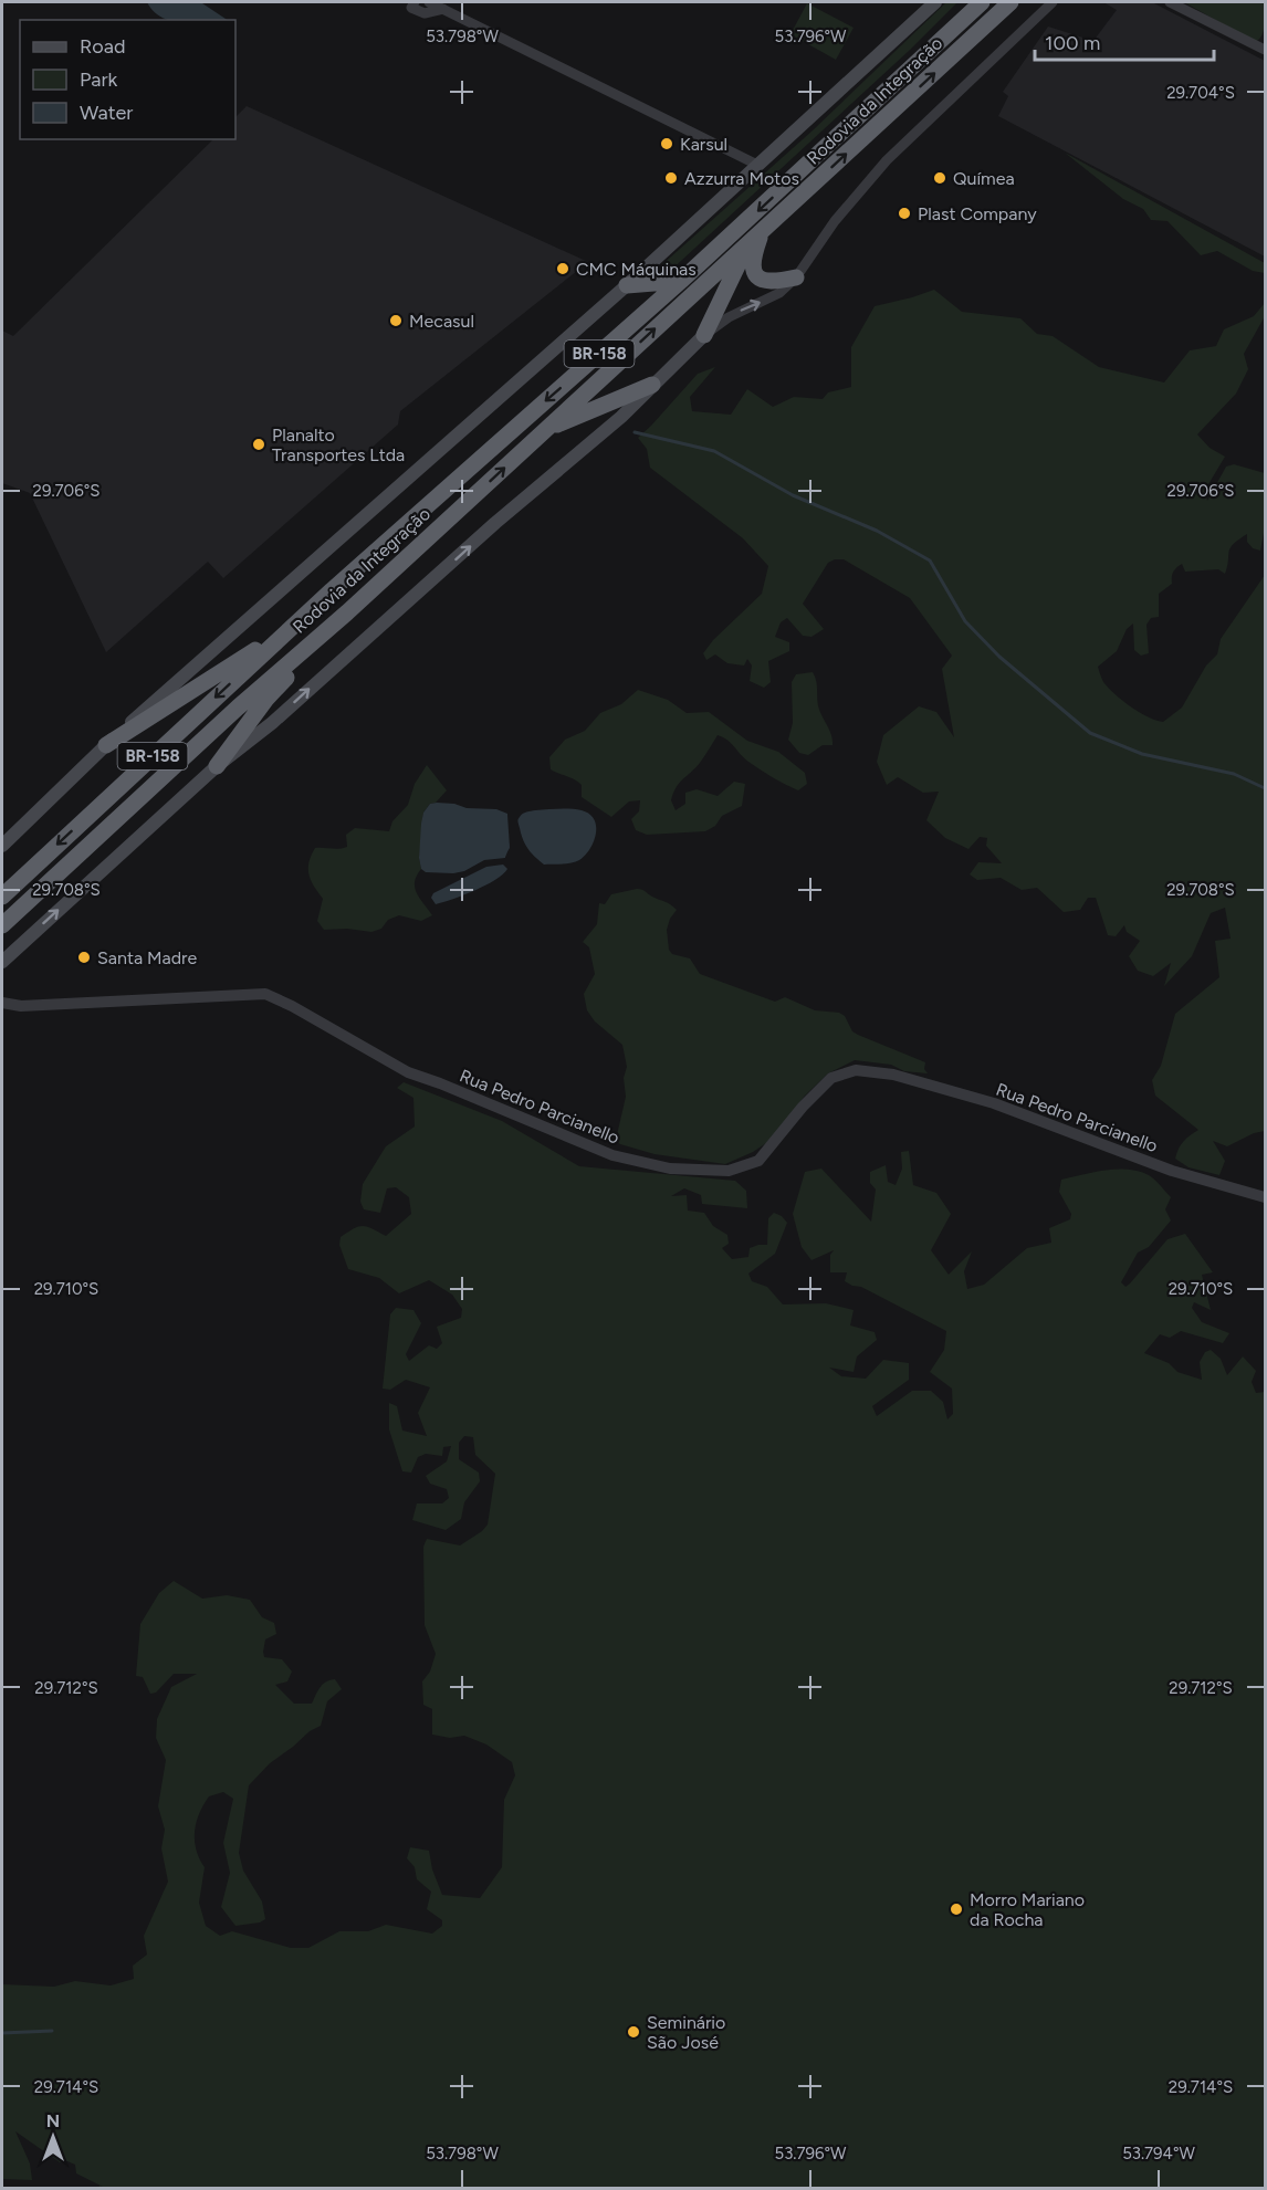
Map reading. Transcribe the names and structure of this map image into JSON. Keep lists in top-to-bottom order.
{
  "streets": {
    "highway": ["Rodovia da Integração", "BR-158"],
    "street": ["Rua Pedro Parcianello"]
  },
  "crossings": [
    ["Rodovia da Integração", "BR-158"]
  ],
  "places": [
    "Karsul",
    "Azzurra Motos",
    "Químea",
    "Plast Company",
    "CMC Máquinas",
    "Mecasul",
    "Planalto Transportes Ltda",
    "Santa Madre",
    "Morro Mariano da Rocha",
    "Seminário São José"
  ],
  "legend": ["Road", "Park", "Water"],
  "scale_bar": "100 m",
  "north": "top",
  "coordinates": [
    "53.798°W",
    "53.796°W",
    "29.704°S",
    "29.706°S",
    "29.708°S",
    "29.710°S",
    "29.712°S",
    "29.714°S",
    "53.794°W"
  ]
}
